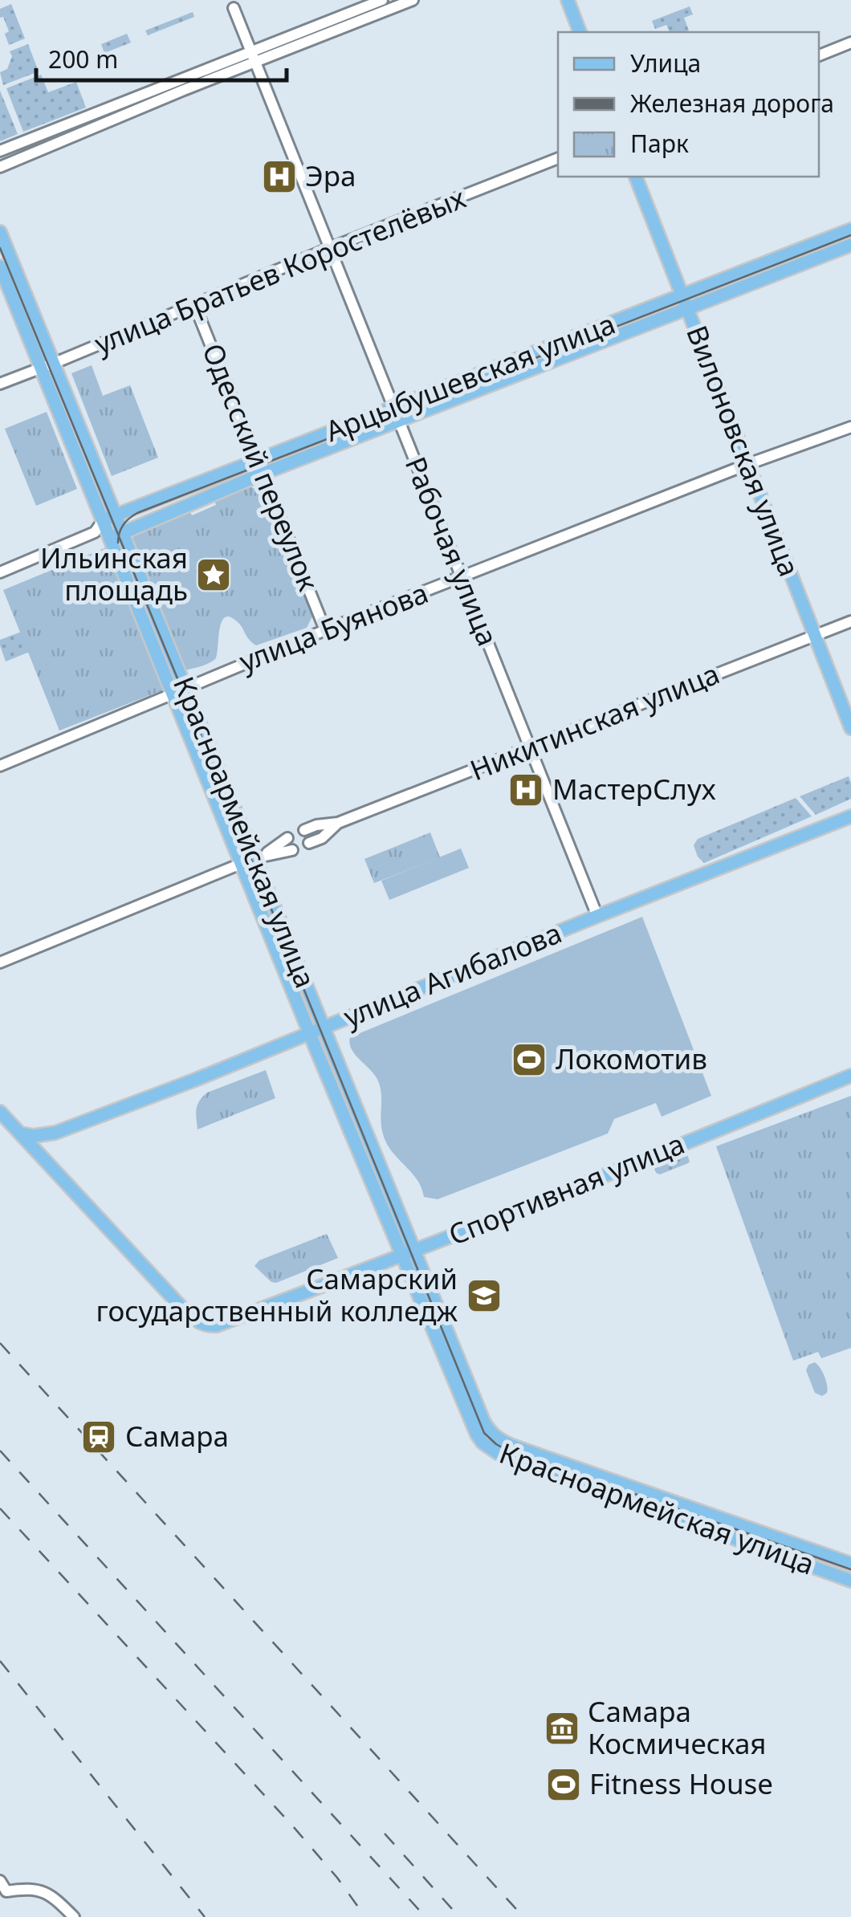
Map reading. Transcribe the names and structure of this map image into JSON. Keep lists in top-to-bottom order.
{
  "streets": {
    "main road": [
      "Арцыбушевская улица",
      "Вилоновская улица",
      "Красноармейская улица",
      "улица Агибалова",
      "Спортивная улица"
    ],
    "street": [
      "улица Братьев Коростелёвых",
      "Одесский переулок",
      "Рабочая улица",
      "улица Буянова",
      "Никитинская улица"
    ]
  },
  "crossings": [
    ["улица Братьев Коростелёвых", "Одесский переулок"],
    ["улица Братьев Коростелёвых", "Рабочая улица"],
    ["улица Братьев Коростелёвых", "Красноармейская улица"],
    ["Арцыбушевская улица", "Вилоновская улица"],
    ["Арцыбушевская улица", "Одесский переулок"],
    ["Арцыбушевская улица", "Рабочая улица"],
    ["Арцыбушевская улица", "Красноармейская улица"],
    ["Вилоновская улица", "улица Буянова"],
    ["Вилоновская улица", "Никитинская улица"],
    ["Одесский переулок", "улица Буянова"],
    ["Рабочая улица", "улица Буянова"],
    ["Рабочая улица", "Никитинская улица"],
    ["Рабочая улица", "улица Агибалова"],
    ["улица Буянова", "Красноармейская улица"],
    ["Красноармейская улица", "улица Агибалова"],
    ["Красноармейская улица", "Спортивная улица"],
    ["улица Агибалова", "Спортивная улица"]
  ],
  "places": {
    "hospital": ["Эра", "МастерСлух"],
    "place": ["Ильинская площадь"],
    "sports": ["Локомотив", "Fitness House"],
    "school or university": ["Самарский государственный колледж"],
    "station": ["Самара"],
    "museum": ["Самара Космическая"]
  },
  "legend": ["Улица", "Железная дорога", "Парк"],
  "scale_bar": "200 m"
}
